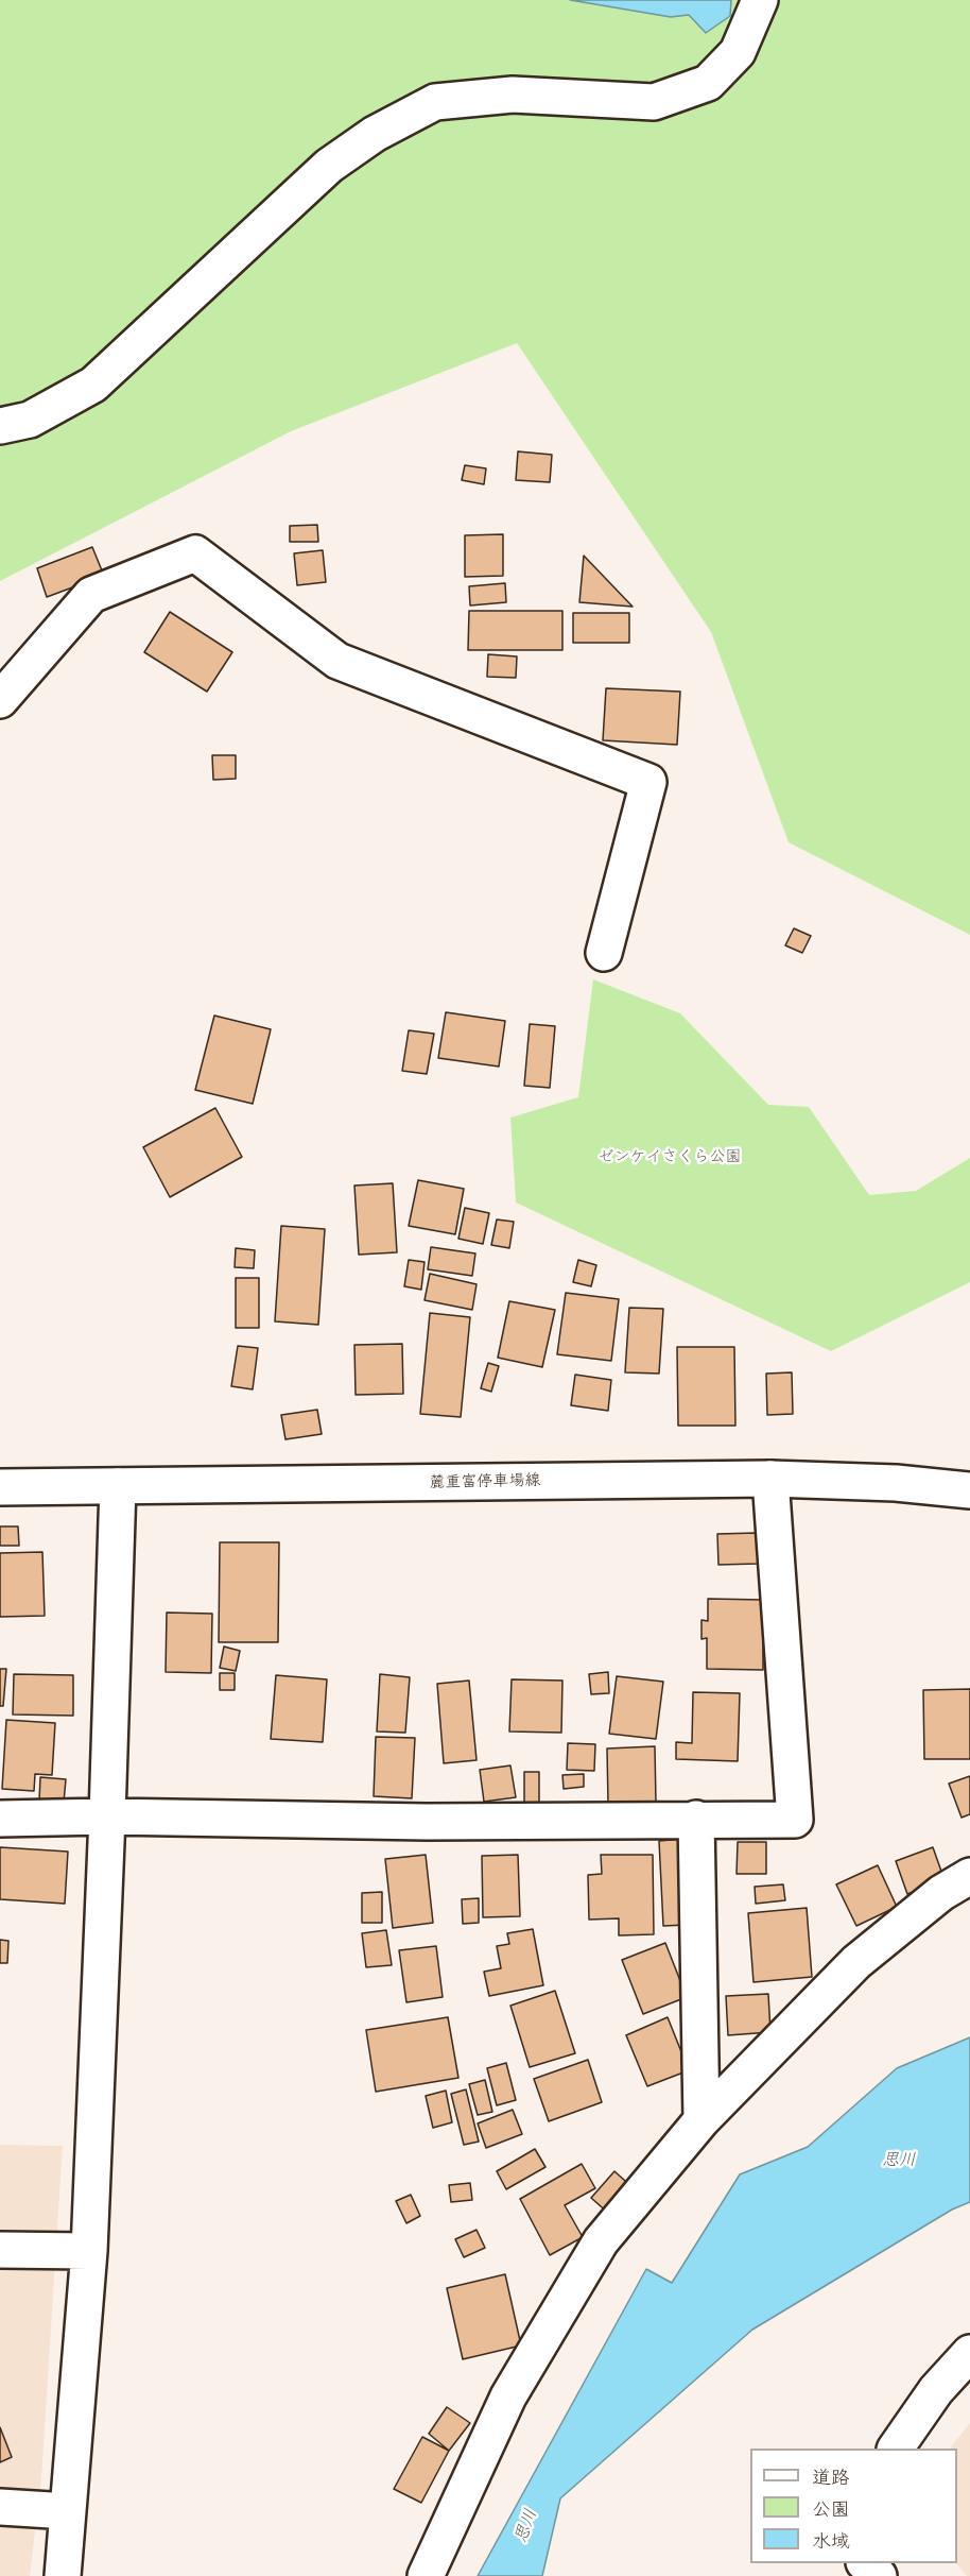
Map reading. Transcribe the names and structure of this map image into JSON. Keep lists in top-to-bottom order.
{
  "streets": {
    "street": ["麓重富停車場線"]
  },
  "water": ["思川"],
  "parks": ["ゼンケイさくら公園"],
  "legend": ["道路", "公園", "水域"]
}
